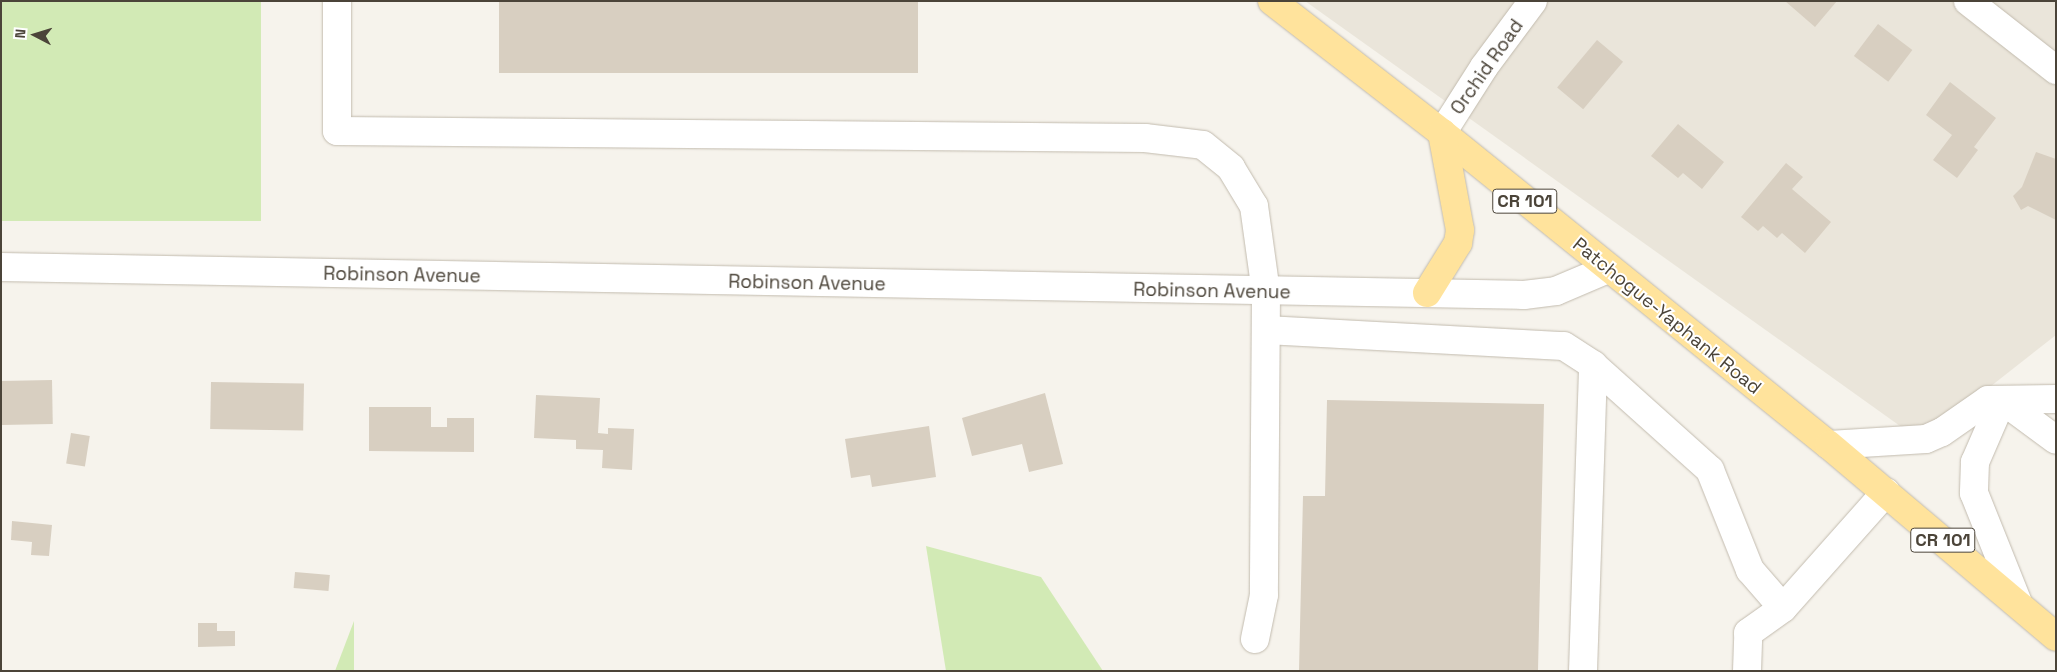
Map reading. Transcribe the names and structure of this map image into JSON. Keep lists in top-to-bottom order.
{
  "streets": {
    "main road": ["CR 101", "Patchogue-Yaphank Road"],
    "street": ["Orchid Road", "Robinson Avenue"]
  },
  "crossings": [
    ["Orchid Road", "Patchogue-Yaphank Road"],
    ["Robinson Avenue", "Patchogue-Yaphank Road"]
  ],
  "north": "left"
}
